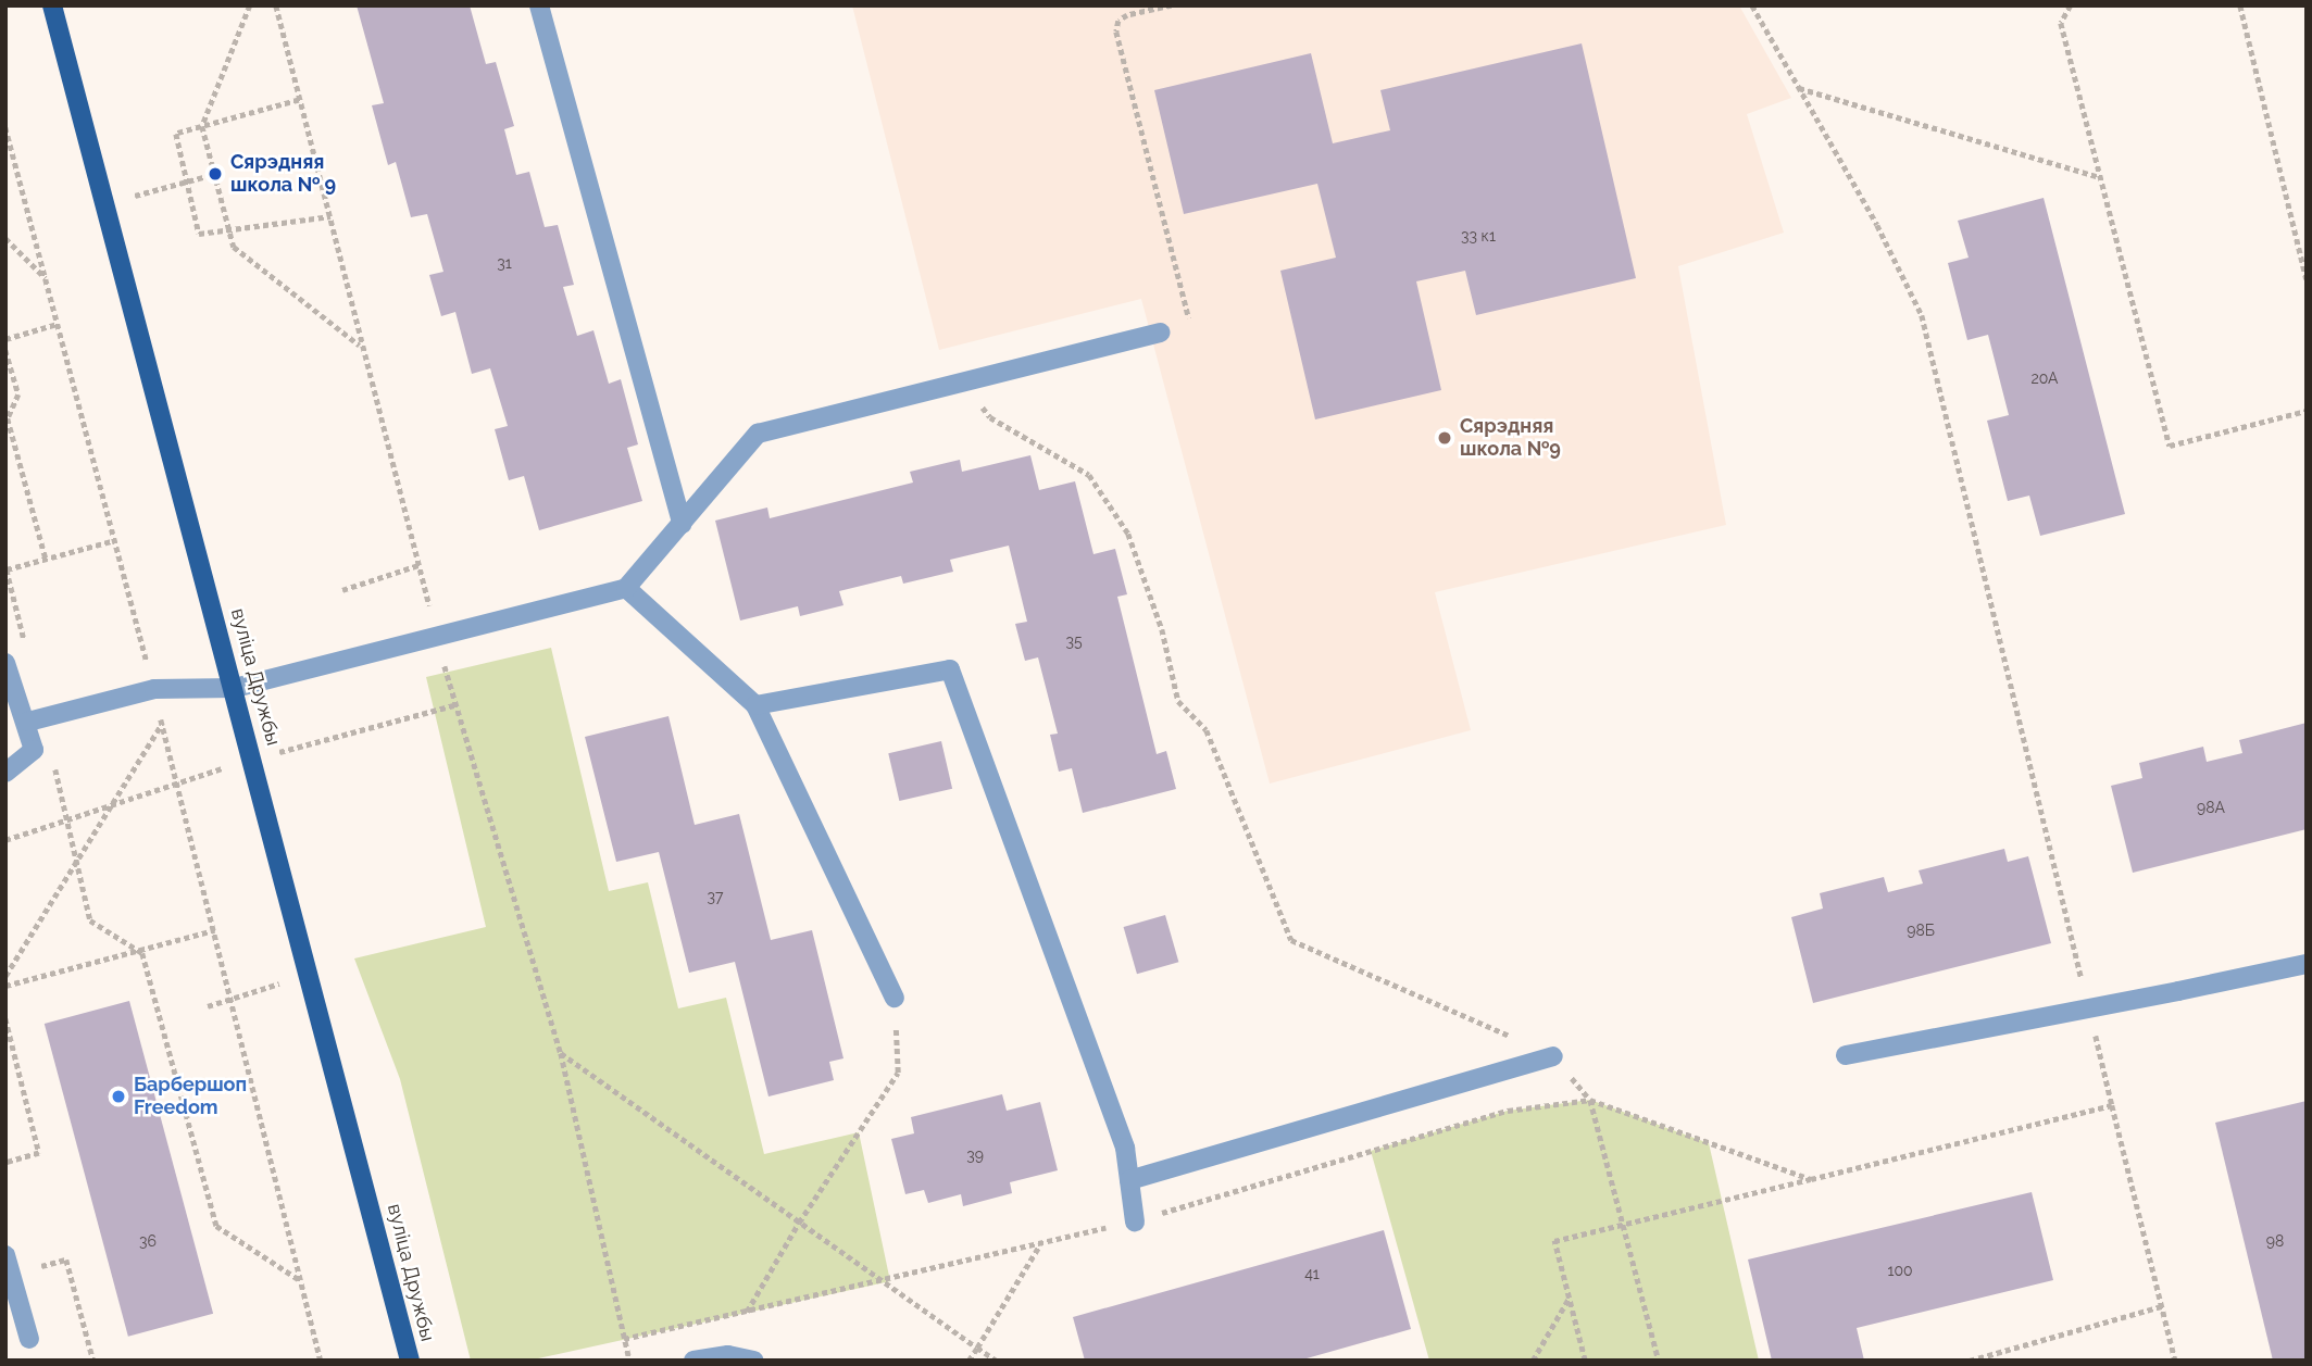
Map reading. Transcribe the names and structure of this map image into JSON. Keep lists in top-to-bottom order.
{
  "streets": {
    "main road": ["вуліца Дружбы"]
  },
  "places": ["Сярэдняя школа № 9", "Сярэдняя школа №9", "Барбершоп Freedom"],
  "house_numbers": [
    "33 к1",
    "31",
    "20А",
    "35",
    "98А",
    "37",
    "98Б",
    "39",
    "36",
    "98",
    "100",
    "41"
  ]
}
